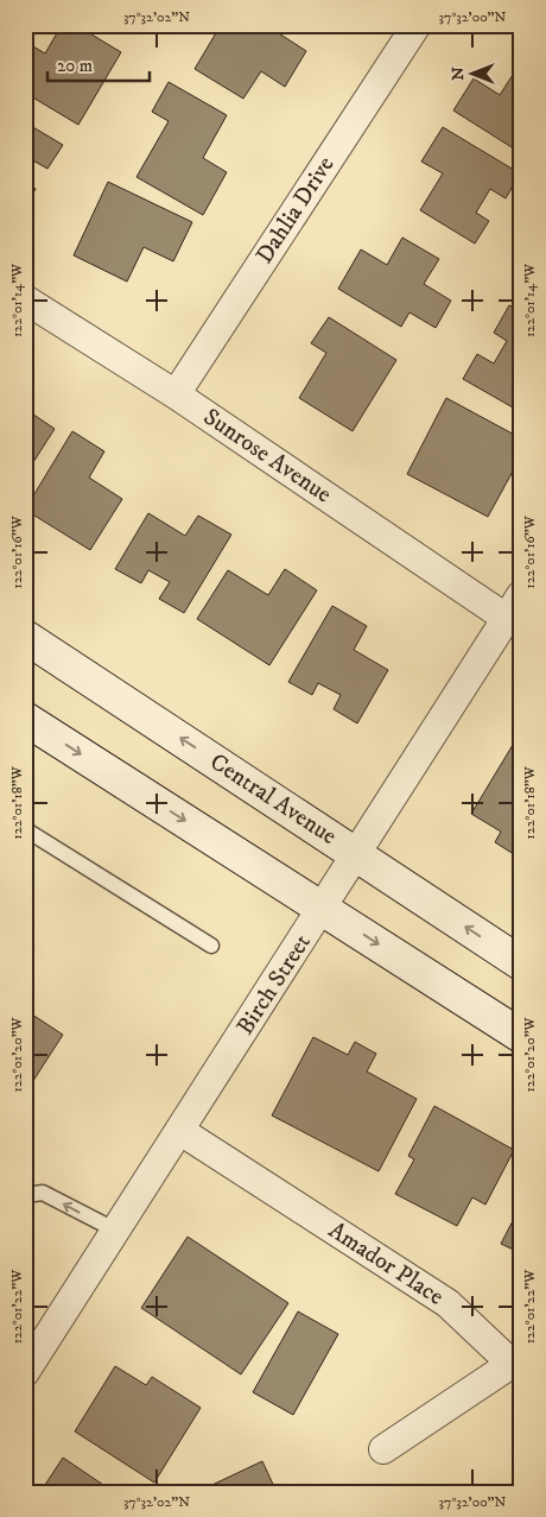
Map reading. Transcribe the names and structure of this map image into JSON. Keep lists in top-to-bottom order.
{
  "streets": {
    "main road": ["Central Avenue"],
    "street": [
      "Dahlia Drive",
      "Sunrose Avenue",
      "Birch Street",
      "Amador Place"
    ]
  },
  "crossings": [
    ["Dahlia Drive", "Sunrose Avenue"],
    ["Sunrose Avenue", "Birch Street"],
    ["Central Avenue", "Birch Street"],
    ["Birch Street", "Amador Place"]
  ],
  "scale_bar": "20 m",
  "north": "left",
  "coordinates": [
    "37°32'02\"N",
    "37°32'00\"N",
    "122°01'14\"W",
    "122°01'16\"W",
    "122°01'18\"W",
    "122°01'20\"W",
    "122°01'22\"W"
  ]
}
